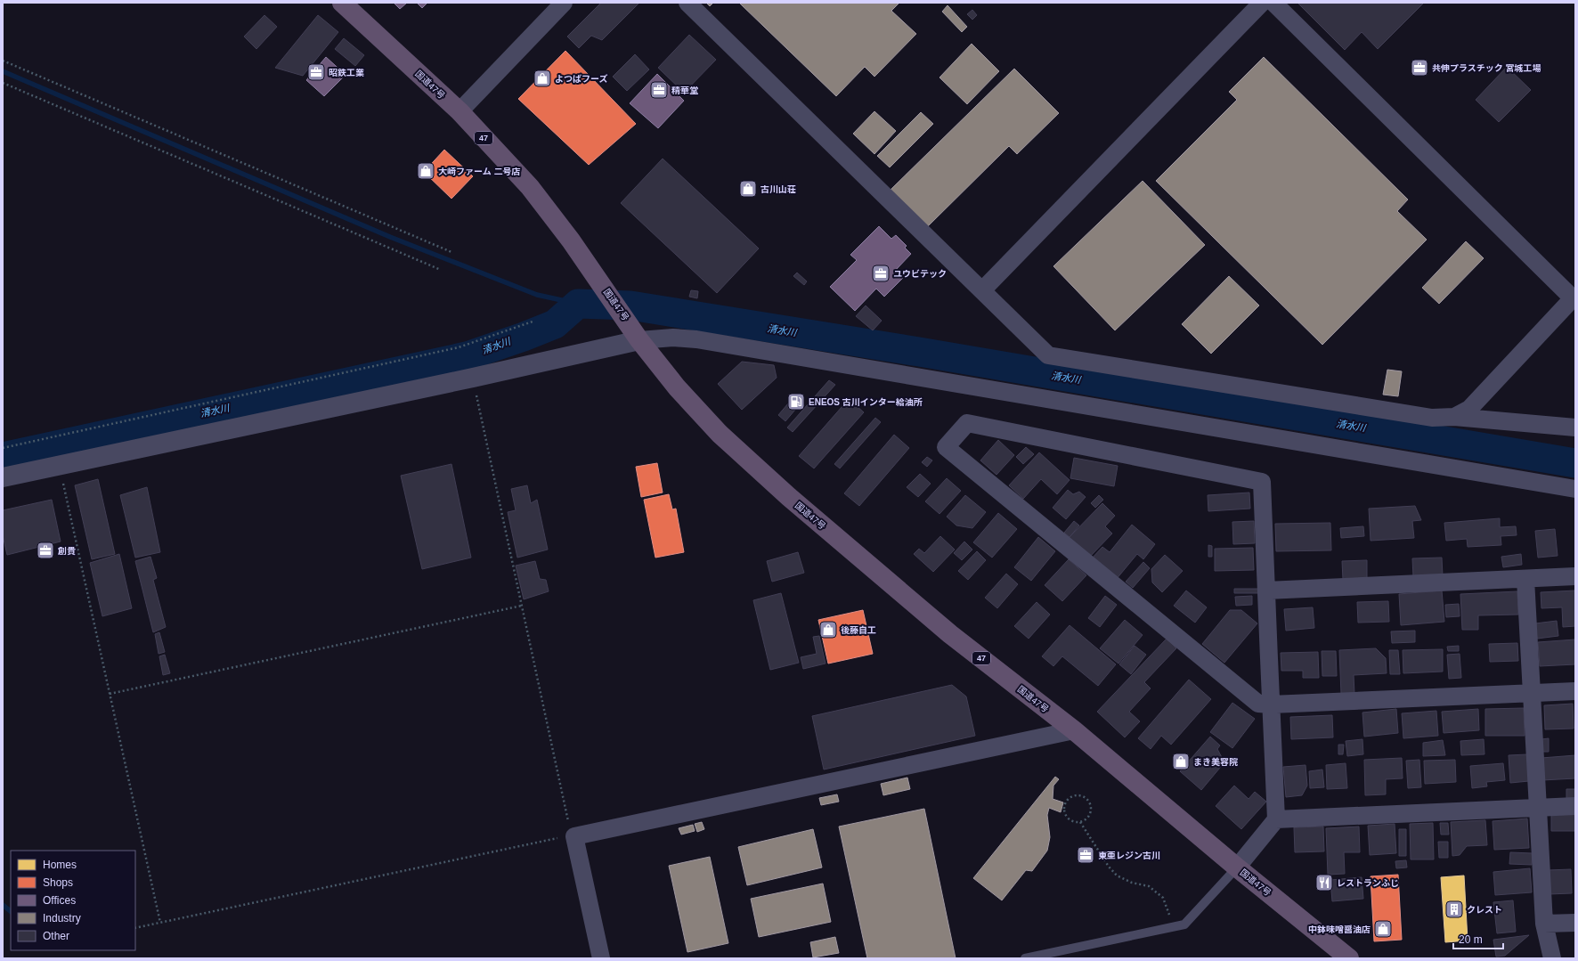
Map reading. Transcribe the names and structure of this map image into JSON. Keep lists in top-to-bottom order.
{
  "streets": {
    "highway": ["国道47号", "47"]
  },
  "water": ["清水川"],
  "places": {
    "office": [
      "共伸プラスチック 宮城工場",
      "昭鉄工業",
      "精華堂",
      "ユウビテック",
      "創貴",
      "東亜レジン古川"
    ],
    "shop": [
      "よつばフーズ",
      "大崎ファーム 二号店",
      "古川山荘",
      "後藤自工",
      "まき美容院",
      "中鉢味噌醤油店"
    ],
    "fuel station": ["ENEOS 古川インター給油所"],
    "restaurant": ["レストランふじ"],
    "building": ["クレスト"]
  },
  "legend": [
    "Homes",
    "Shops",
    "Offices",
    "Industry",
    "Other"
  ],
  "scale_bar": "20 m"
}
